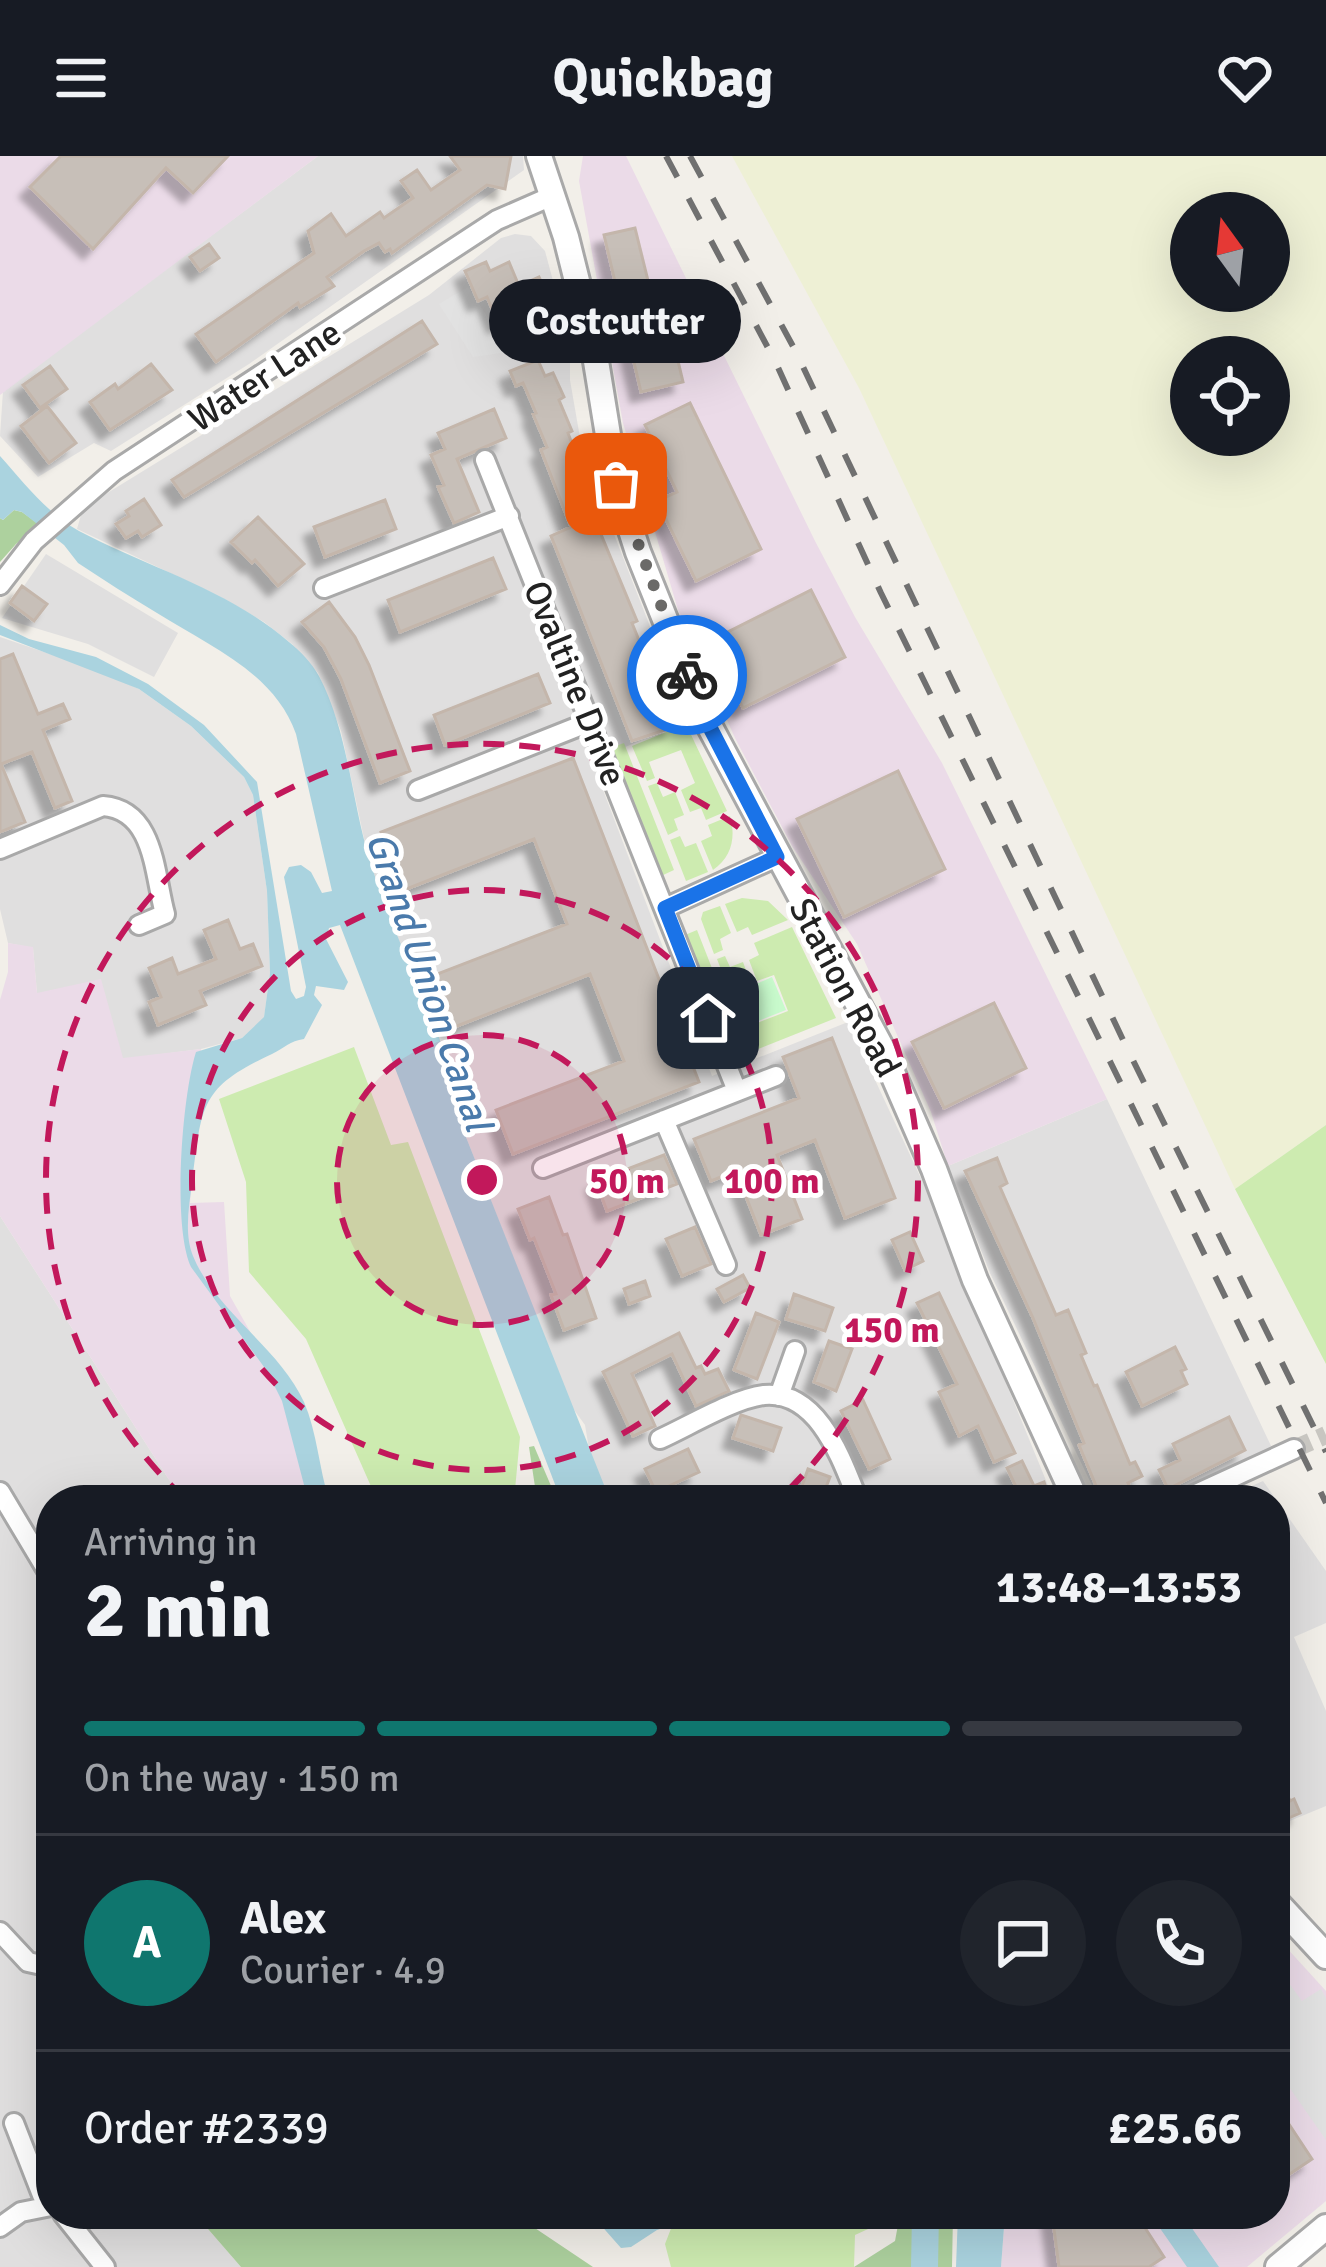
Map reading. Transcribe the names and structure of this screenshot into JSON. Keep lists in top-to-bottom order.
{
  "streets": {
    "street": ["Water Lane", "Ovaltine Drive", "Station Road"]
  },
  "crossings": [
    ["Water Lane", "Station Road"]
  ],
  "water": ["Grand Union Canal"],
  "places": ["Costcutter"],
  "north": "top",
  "page": {
    "header": "Quickbag",
    "bubble": "Costcutter",
    "heading": ["2 min", "Arriving in", "13:48–13:53"],
    "panel": [
      "Alex",
      "Courier · 4.9",
      "Order #2339",
      "£25.66"
    ],
    "bar": "On the way · 150 m",
    "round": "A"
  },
  "rings": ["50 m", "100 m", "150 m"]
}
